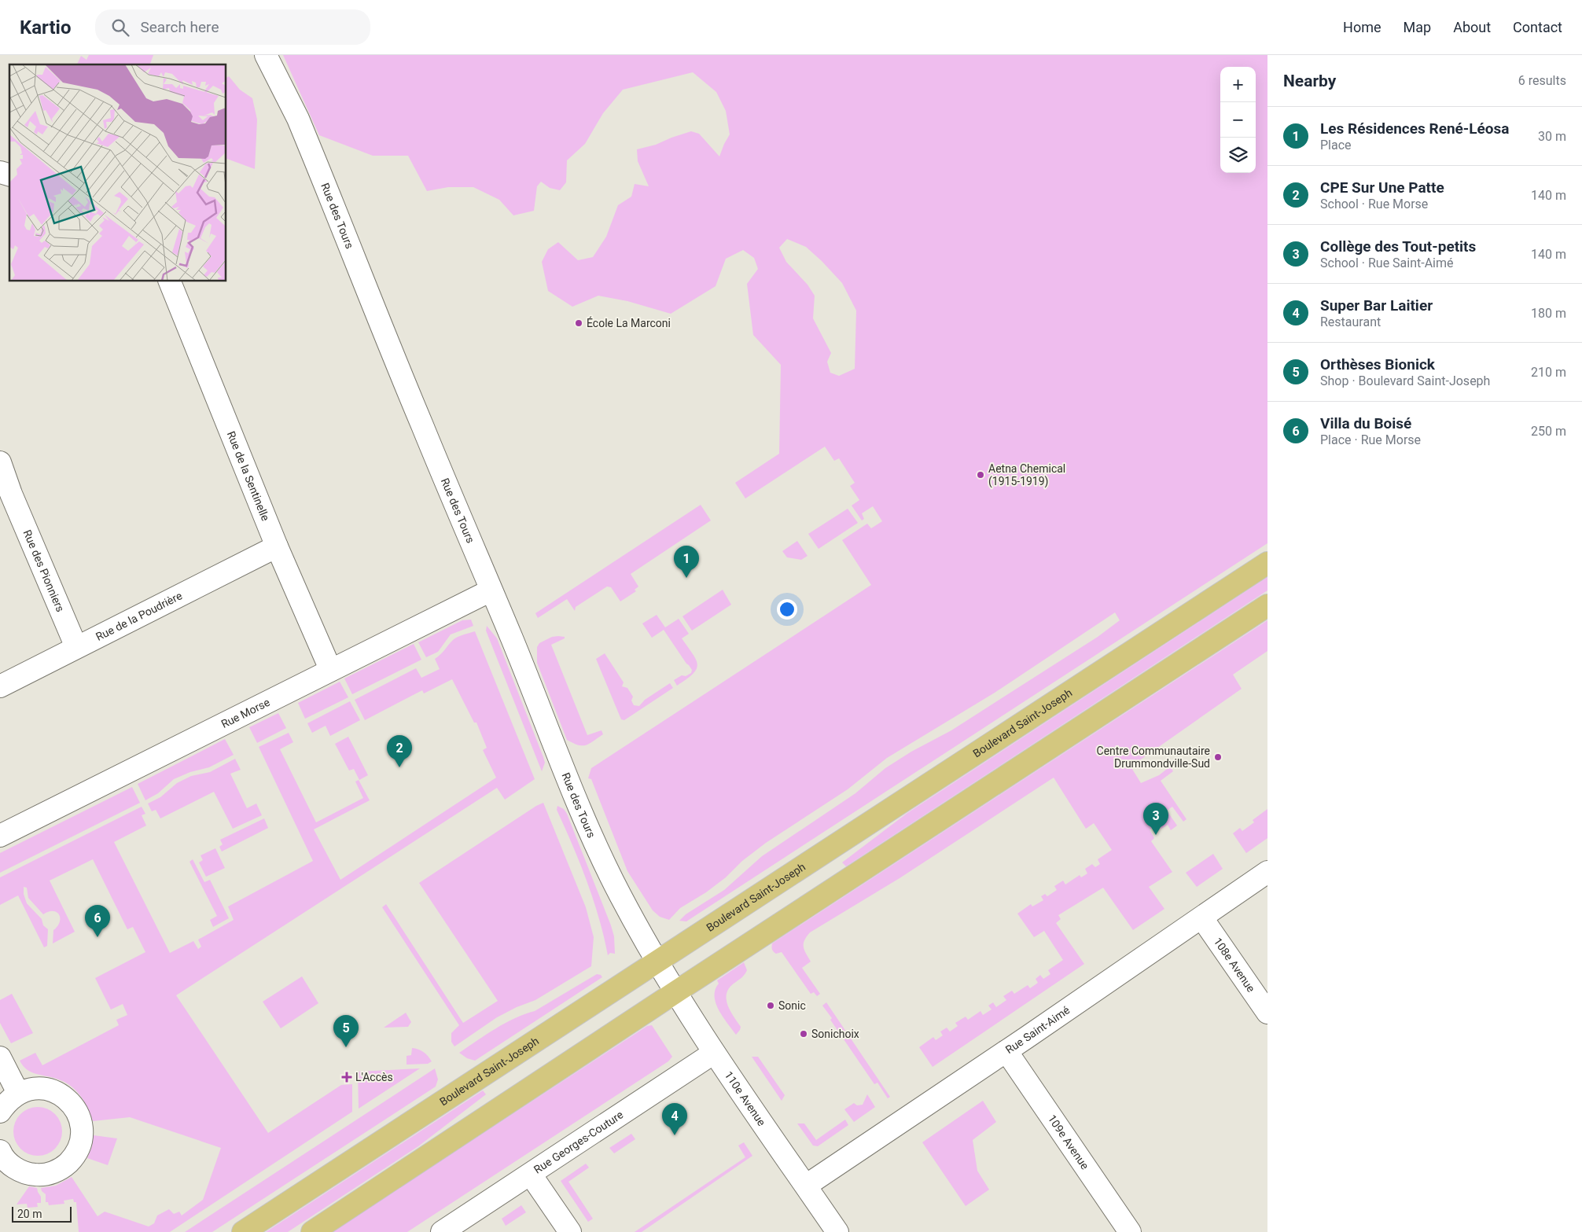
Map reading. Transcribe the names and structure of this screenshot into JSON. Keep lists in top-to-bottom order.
{
  "streets": {
    "main road": ["Boulevard Saint-Joseph"],
    "street": [
      "Rue des Tours",
      "Rue de la Sentinelle",
      "Rue des Pionniers",
      "Rue de la Poudrière",
      "Rue Morse",
      "108e Avenue",
      "Rue Saint-Aimé",
      "110e Avenue",
      "109e Avenue",
      "Rue Georges-Couture"
    ]
  },
  "crossings": [
    ["Rue des Tours", "Rue Morse"],
    ["Rue des Tours", "Boulevard Saint-Joseph"],
    ["Rue des Tours", "110e Avenue"],
    ["Rue de la Sentinelle", "Rue de la Poudrière"],
    ["Rue de la Sentinelle", "Rue Morse"],
    ["Rue des Pionniers", "Rue de la Poudrière"],
    ["Boulevard Saint-Joseph", "110e Avenue"],
    ["108e Avenue", "Rue Saint-Aimé"],
    ["Rue Saint-Aimé", "110e Avenue"],
    ["Rue Saint-Aimé", "109e Avenue"],
    ["110e Avenue", "Rue Georges-Couture"]
  ],
  "places": {
    "other": [
      "École La Marconi",
      "Aetna Chemical (1915-1919)",
      "Centre Communautaire Drummondville-Sud",
      "Sonic",
      "Sonichoix"
    ],
    "health": ["L'Accès"]
  },
  "scale_bar": "20 m",
  "page": {
    "header": "Kartio",
    "search": "Search here",
    "nav": [
      "Home",
      "Map",
      "About",
      "Contact"
    ],
    "heading": ["Nearby", "6 results"],
    "map_buttons": ["+", "−"],
    "list": [
      {
        "mark": "1",
        "name": "Les Résidences René-Léosa",
        "note": "Place",
        "value": "30 m"
      },
      {
        "mark": "2",
        "name": "CPE Sur Une Patte",
        "note": "School · Rue Morse",
        "value": "140 m"
      },
      {
        "mark": "3",
        "name": "Collège des Tout-petits",
        "note": "School · Rue Saint-Aimé",
        "value": "140 m"
      },
      {
        "mark": "4",
        "name": "Super Bar Laitier",
        "note": "Restaurant",
        "value": "180 m"
      },
      {
        "mark": "5",
        "name": "Orthèses Bionick",
        "note": "Shop · Boulevard Saint-Joseph",
        "value": "210 m"
      },
      {
        "mark": "6",
        "name": "Villa du Boisé",
        "note": "Place · Rue Morse",
        "value": "250 m"
      }
    ],
    "pins": [
      "1",
      "2",
      "3",
      "6",
      "5",
      "4"
    ],
    "scale": "20 m"
  }
}
